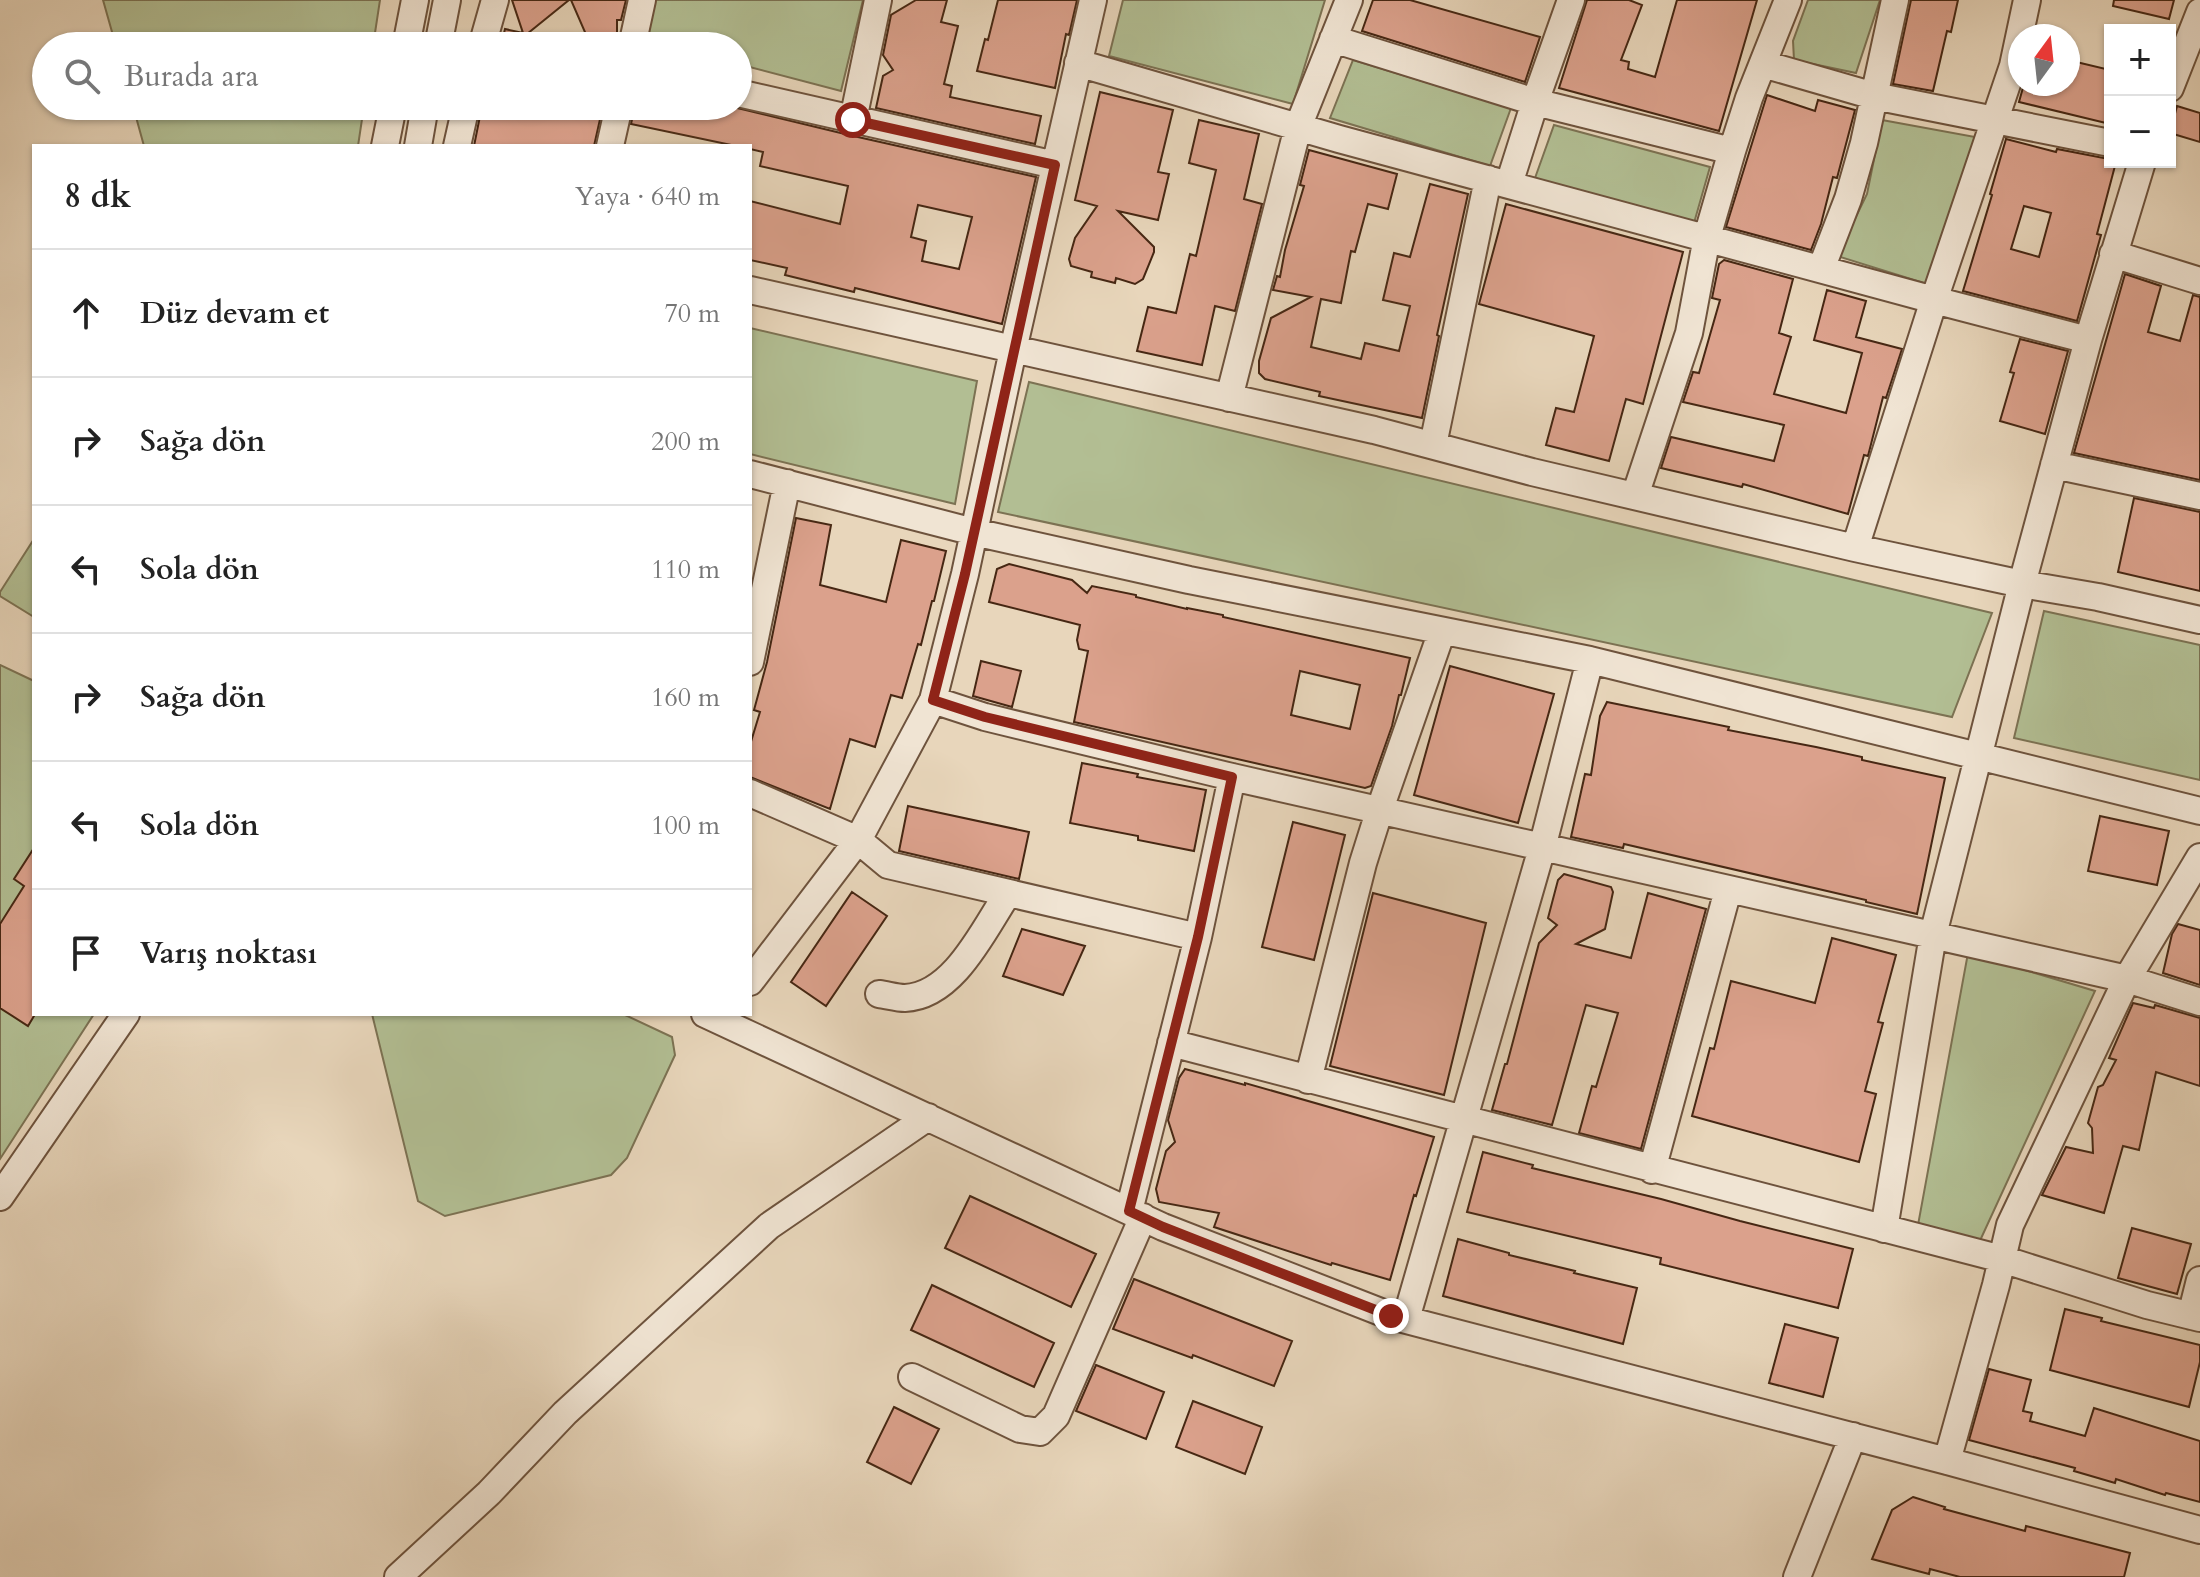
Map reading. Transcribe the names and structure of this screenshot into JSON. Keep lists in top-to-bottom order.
{
  "north": "top",
  "page": {
    "map_buttons": ["+", "−"],
    "search": "Burada ara",
    "heading": ["8 dk", "Yaya · 640 m"],
    "list": [
      ["Düz devam et", "70 m"],
      ["Sağa dön", "200 m"],
      ["Sola dön", "110 m"],
      ["Sağa dön", "160 m"],
      ["Sola dön", "100 m"],
      "Varış noktası"
    ]
  }
}
